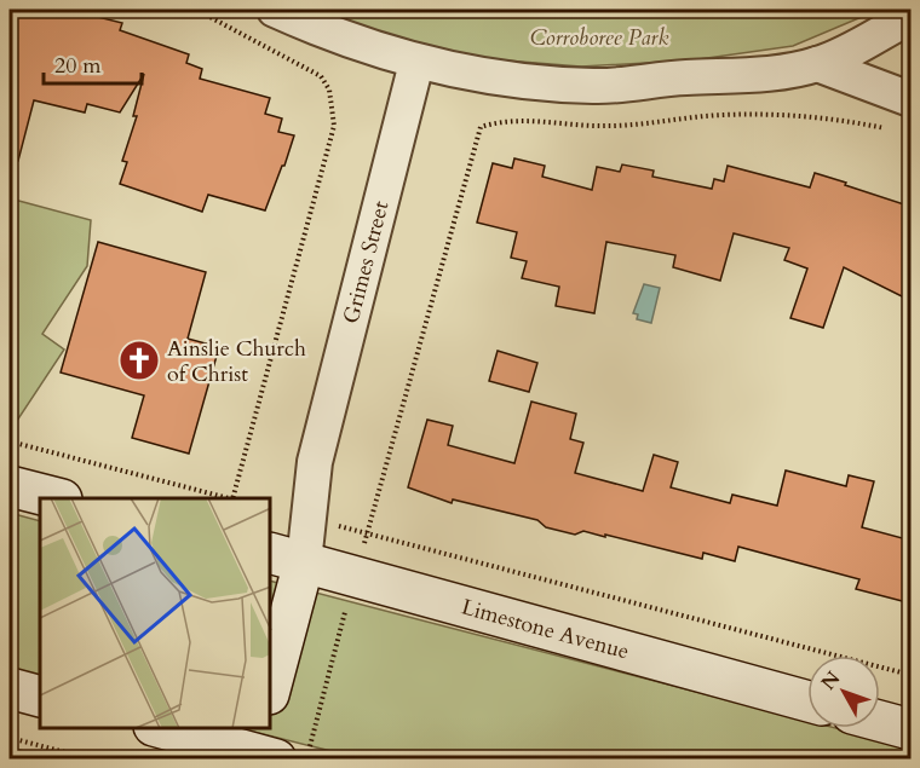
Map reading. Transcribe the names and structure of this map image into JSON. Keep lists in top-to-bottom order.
{
  "streets": {
    "main road": ["Limestone Avenue"],
    "street": ["Grimes Street"]
  },
  "crossings": [
    ["Grimes Street", "Limestone Avenue"]
  ],
  "parks": ["Corroboree Park"],
  "places": {
    "church": ["Ainslie Church of Christ"]
  },
  "scale_bar": "20 m",
  "north": "top left"
}
